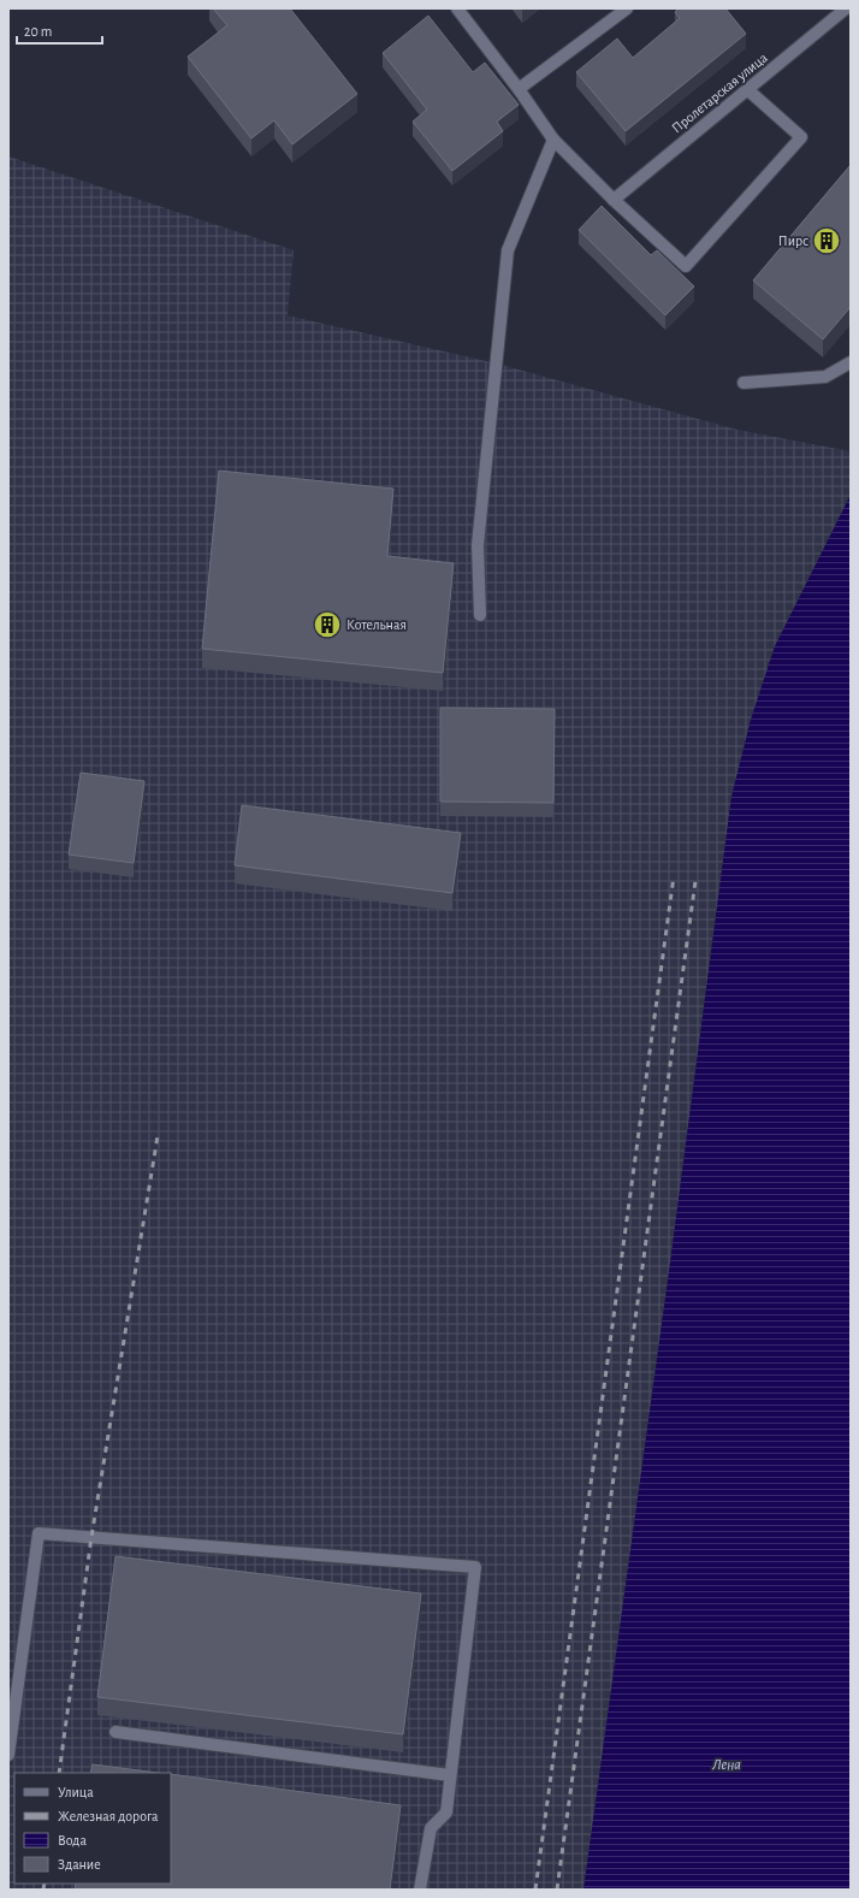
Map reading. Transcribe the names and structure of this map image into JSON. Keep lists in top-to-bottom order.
{
  "streets": {
    "street": ["Пролетарская улица"]
  },
  "water": ["Лена"],
  "places": {
    "building": ["Пирс", "Котельная"]
  },
  "legend": [
    "Улица",
    "Железная дорога",
    "Вода",
    "Здание"
  ],
  "scale_bar": "20 m"
}
